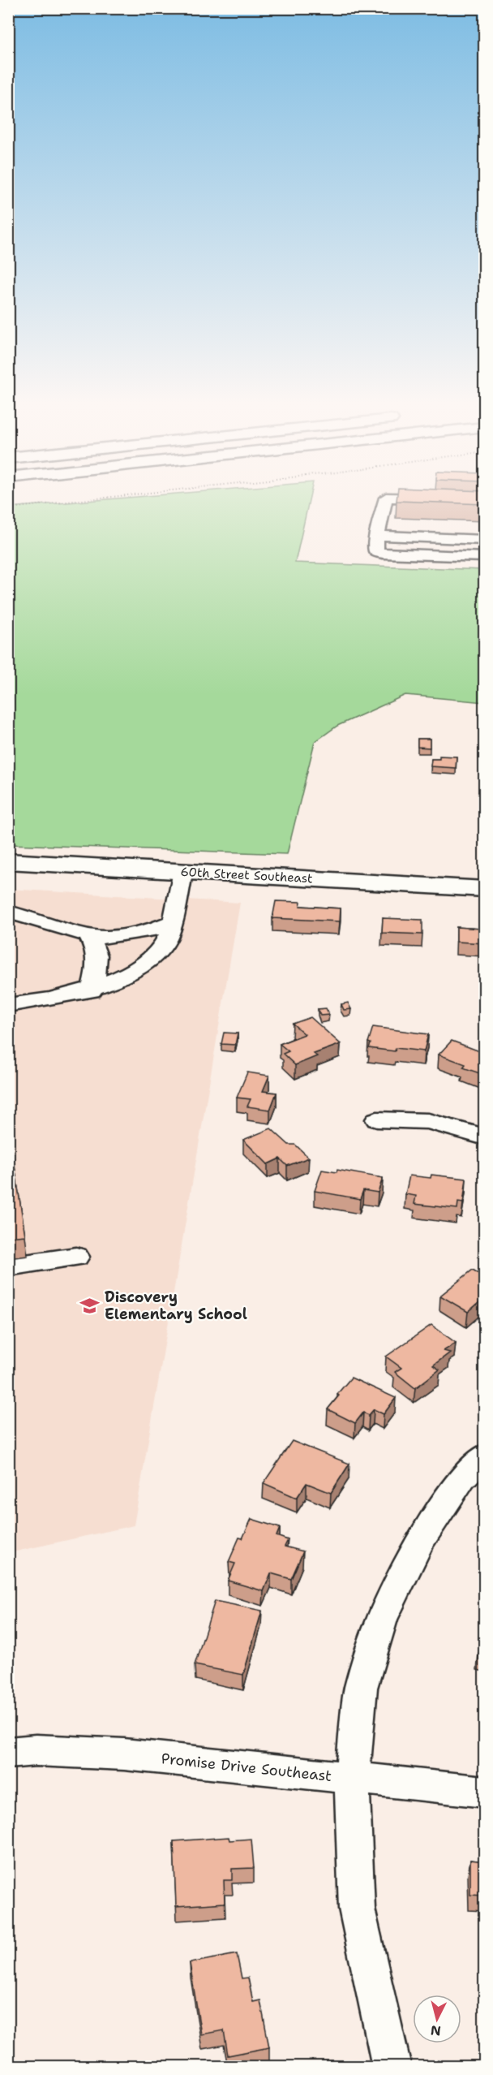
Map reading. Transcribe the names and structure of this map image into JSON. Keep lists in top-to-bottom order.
{
  "streets": {
    "main road": ["60th Street Southeast"],
    "street": ["Promise Drive Southeast"]
  },
  "places": {
    "school or university": ["Discovery Elementary School"]
  },
  "north": "bottom"
}
